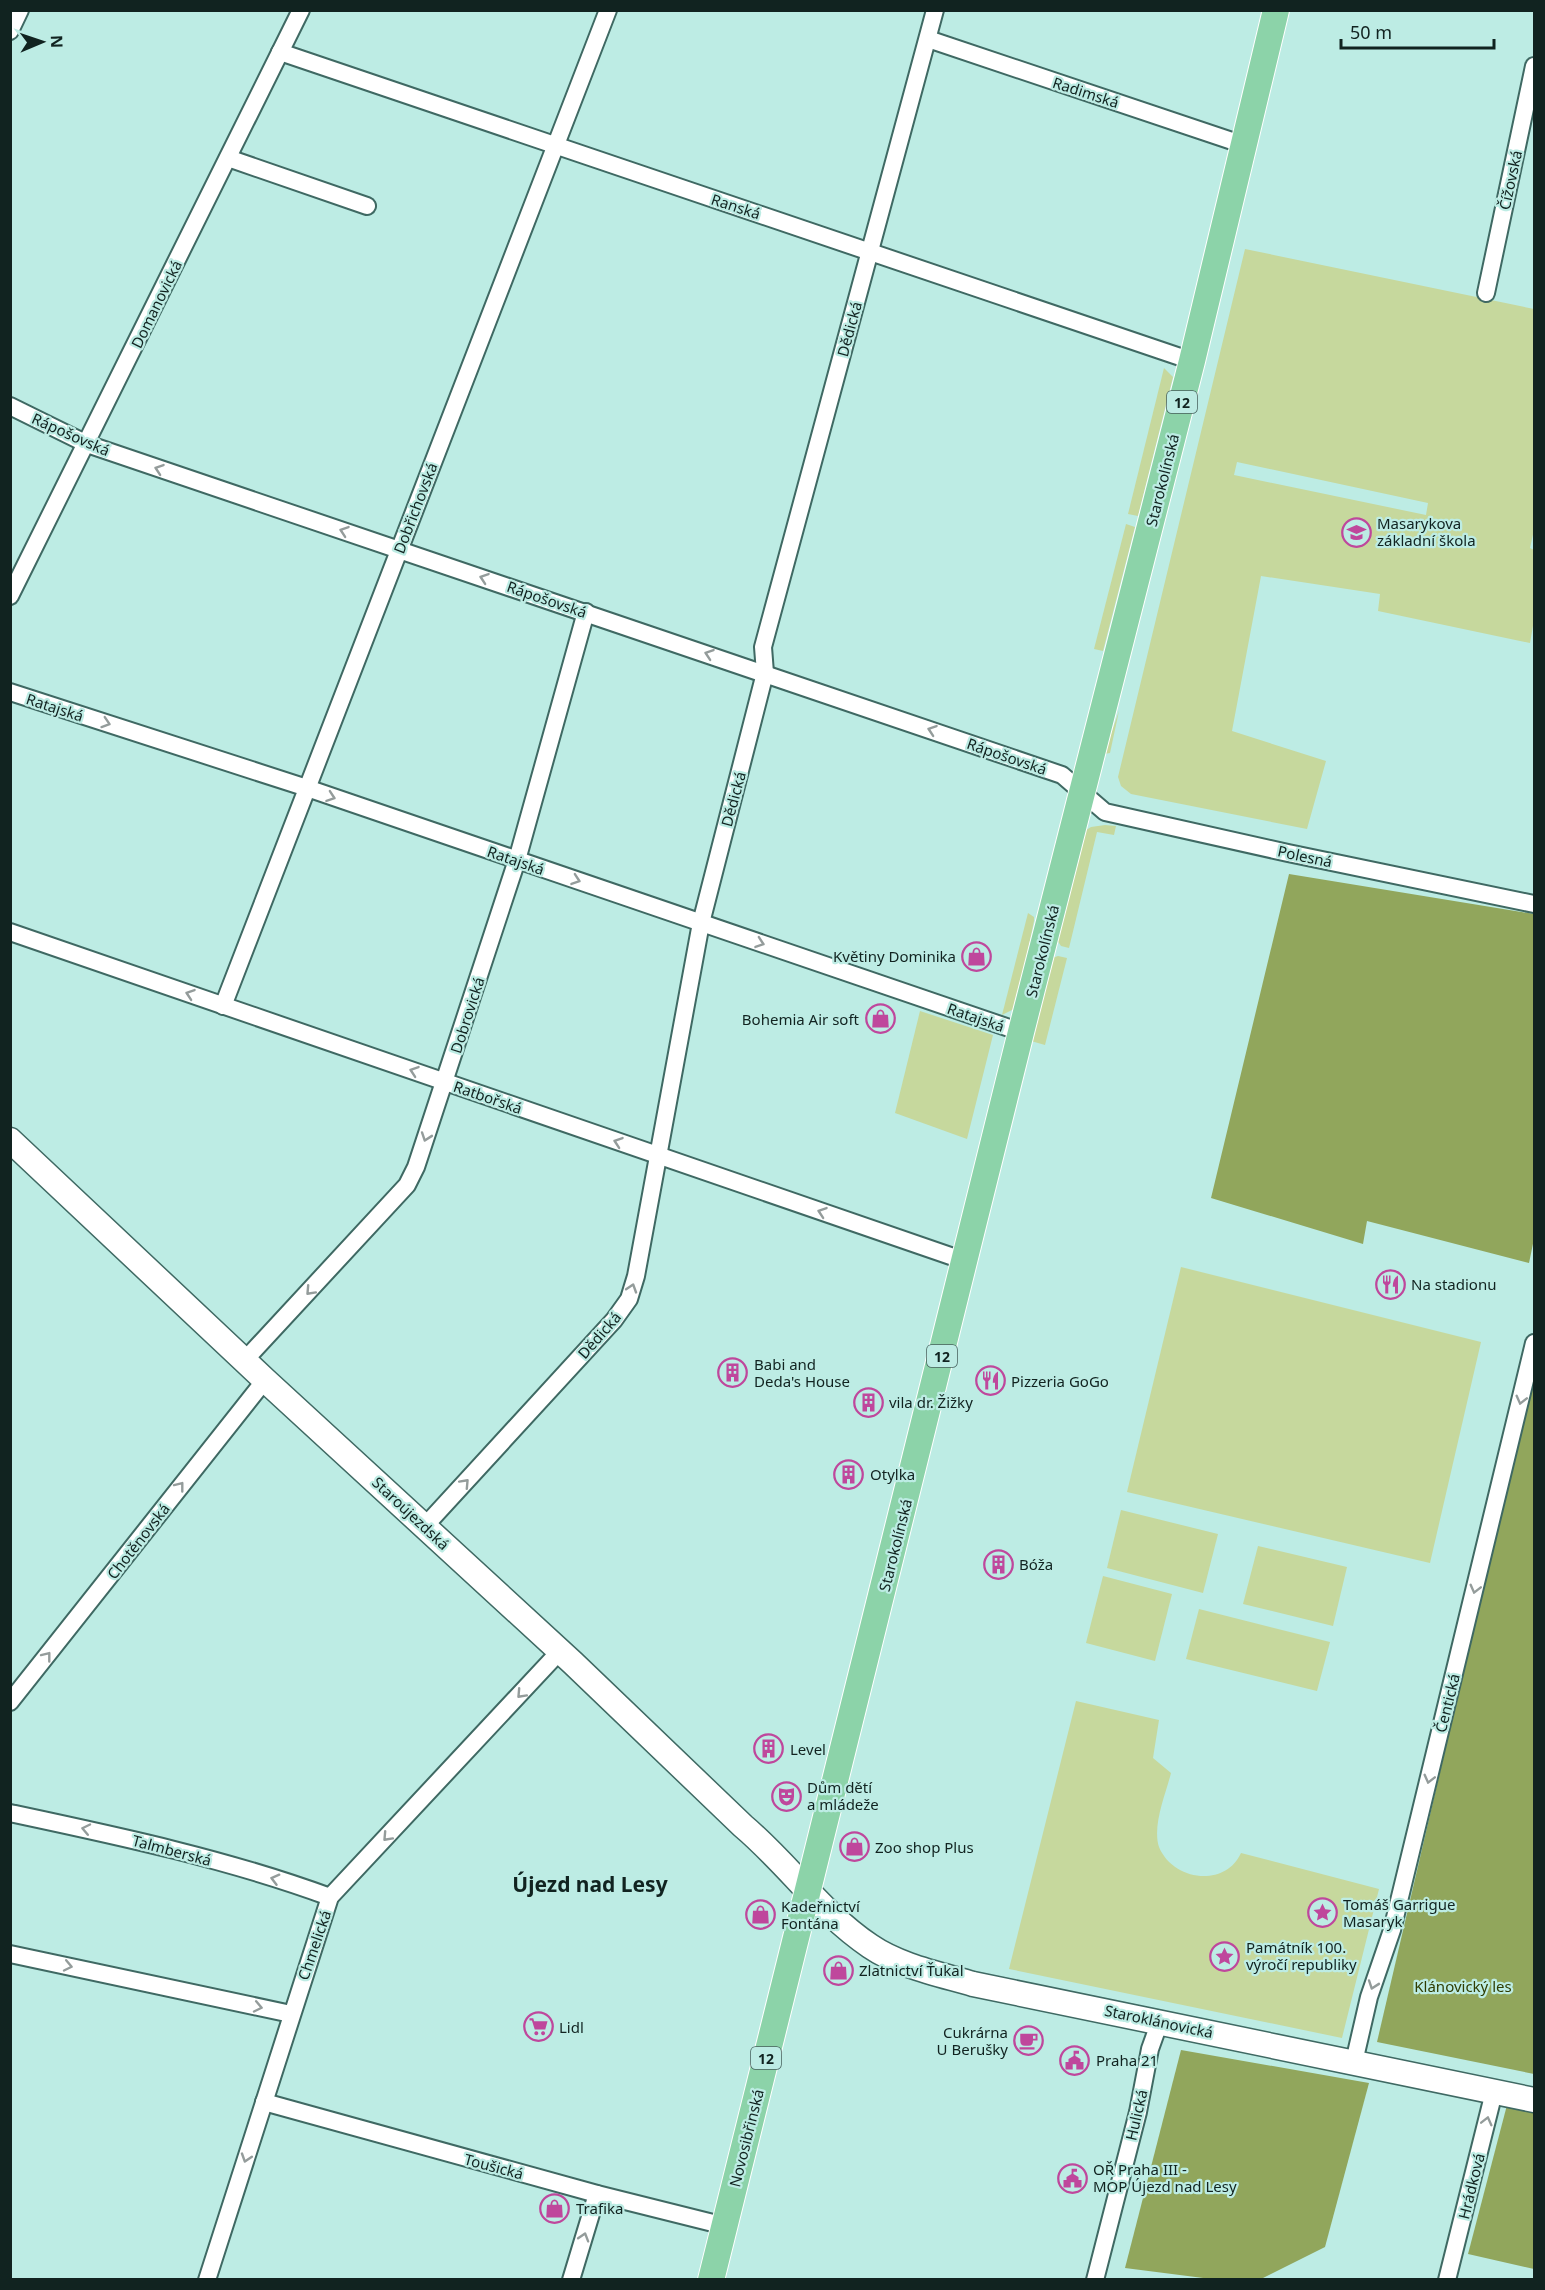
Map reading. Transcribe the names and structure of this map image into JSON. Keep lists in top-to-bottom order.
{
  "streets": {
    "main road": ["12", "Starokolínská", "Novosibřinská"],
    "street": [
      "Radimská",
      "Čížovská",
      "Ranská",
      "Domanovická",
      "Dědická",
      "Rápošovská",
      "Dobřichovská",
      "Ratajská",
      "Polesná",
      "Dobrovická",
      "Ratbořská",
      "Staroújezdská",
      "Chotěnovská",
      "Čentická",
      "Talmberská",
      "Chmelická",
      "Staroklánovická",
      "Hulická",
      "Toušická",
      "Hrádková"
    ]
  },
  "crossings": [
    ["Radimská", "Dědická"],
    ["Radimská", "Starokolínská"],
    ["Ranská", "Domanovická"],
    ["Ranská", "Dědická"],
    ["Ranská", "Starokolínská"],
    ["Ranská", "Dobřichovská"],
    ["Domanovická", "Rápošovská"],
    ["Dědická", "Rápošovská"],
    ["Dědická", "Ratajská"],
    ["Dědická", "Ratbořská"],
    ["Dědická", "Staroújezdská"],
    ["Rápošovská", "Starokolínská"],
    ["Rápošovská", "Dobřichovská"],
    ["Rápošovská", "Polesná"],
    ["Rápošovská", "Dobrovická"],
    ["Starokolínská", "Ratajská"],
    ["Starokolínská", "Polesná"],
    ["Starokolínská", "Ratbořská"],
    ["Starokolínská", "Staroújezdská"],
    ["Starokolínská", "Staroklánovická"],
    ["Starokolínská", "Novosibřinská"],
    ["Dobřichovská", "Ratajská"],
    ["Dobřichovská", "Ratbořská"],
    ["Ratajská", "Dobrovická"],
    ["Dobrovická", "Ratbořská"],
    ["Dobrovická", "Staroújezdská"],
    ["Staroújezdská", "Chotěnovská"],
    ["Staroújezdská", "Chmelická"],
    ["Staroújezdská", "Staroklánovická"],
    ["Staroújezdská", "Novosibřinská"],
    ["Čentická", "Staroklánovická"],
    ["Talmberská", "Chmelická"],
    ["Chmelická", "Toušická"],
    ["Staroklánovická", "Hulická"],
    ["Staroklánovická", "Novosibřinská"],
    ["Staroklánovická", "Hrádková"],
    ["Novosibřinská", "Toušická"]
  ],
  "one_way": [
    "Rápošovská",
    "Ratajská",
    "Dobrovická",
    "Ratbořská",
    "Chotěnovská",
    "Čentická",
    "Chmelická",
    "Hrádková"
  ],
  "districts": ["Újezd nad Lesy"],
  "parks": ["Klánovický les"],
  "places": {
    "school or university": ["Masarykova základní škola"],
    "shop": [
      "Květiny Dominika",
      "Bohemia Air soft",
      "Zoo shop Plus",
      "Kadeřnictví Fontána",
      "Zlatnictví Ťukal",
      "Trafika"
    ],
    "restaurant": ["Na stadionu", "Pizzeria GoGo"],
    "building": [
      "Babi and Deda's House",
      "vila dr. Žižky",
      "Otylka",
      "Bóža",
      "Level"
    ],
    "theatre": ["Dům dětí a mládeže"],
    "place": ["Tomáš Garrigue Masaryk", "Památník 100. výročí republiky"],
    "supermarket": ["Lidl"],
    "cafe": ["Cukrárna U Berušky"],
    "public building": ["Praha 21", "OŘ Praha III - MOP Újezd nad Lesy"]
  },
  "scale_bar": "50 m",
  "north": "right"
}
